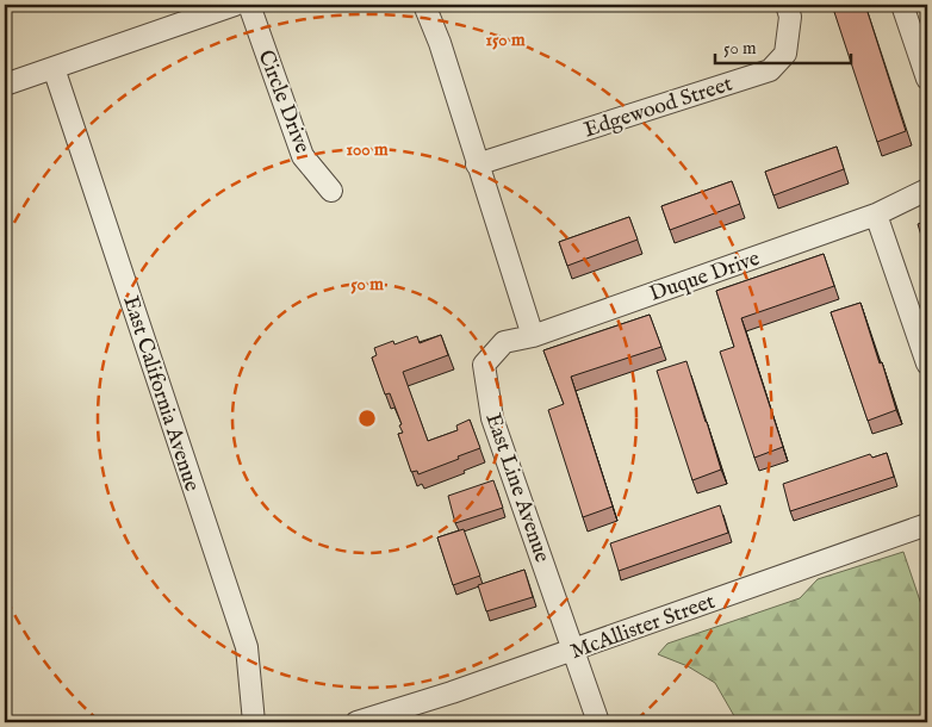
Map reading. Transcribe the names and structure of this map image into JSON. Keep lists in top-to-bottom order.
{
  "streets": {
    "street": [
      "Circle Drive",
      "Edgewood Street",
      "Duque Drive",
      "East California Avenue",
      "East Line Avenue",
      "McAllister Street"
    ]
  },
  "crossings": [
    ["Duque Drive", "East Line Avenue"],
    ["East Line Avenue", "McAllister Street"]
  ],
  "scale_bar": "50 m",
  "rings": ["150 m", "100 m", "50 m"]
}
